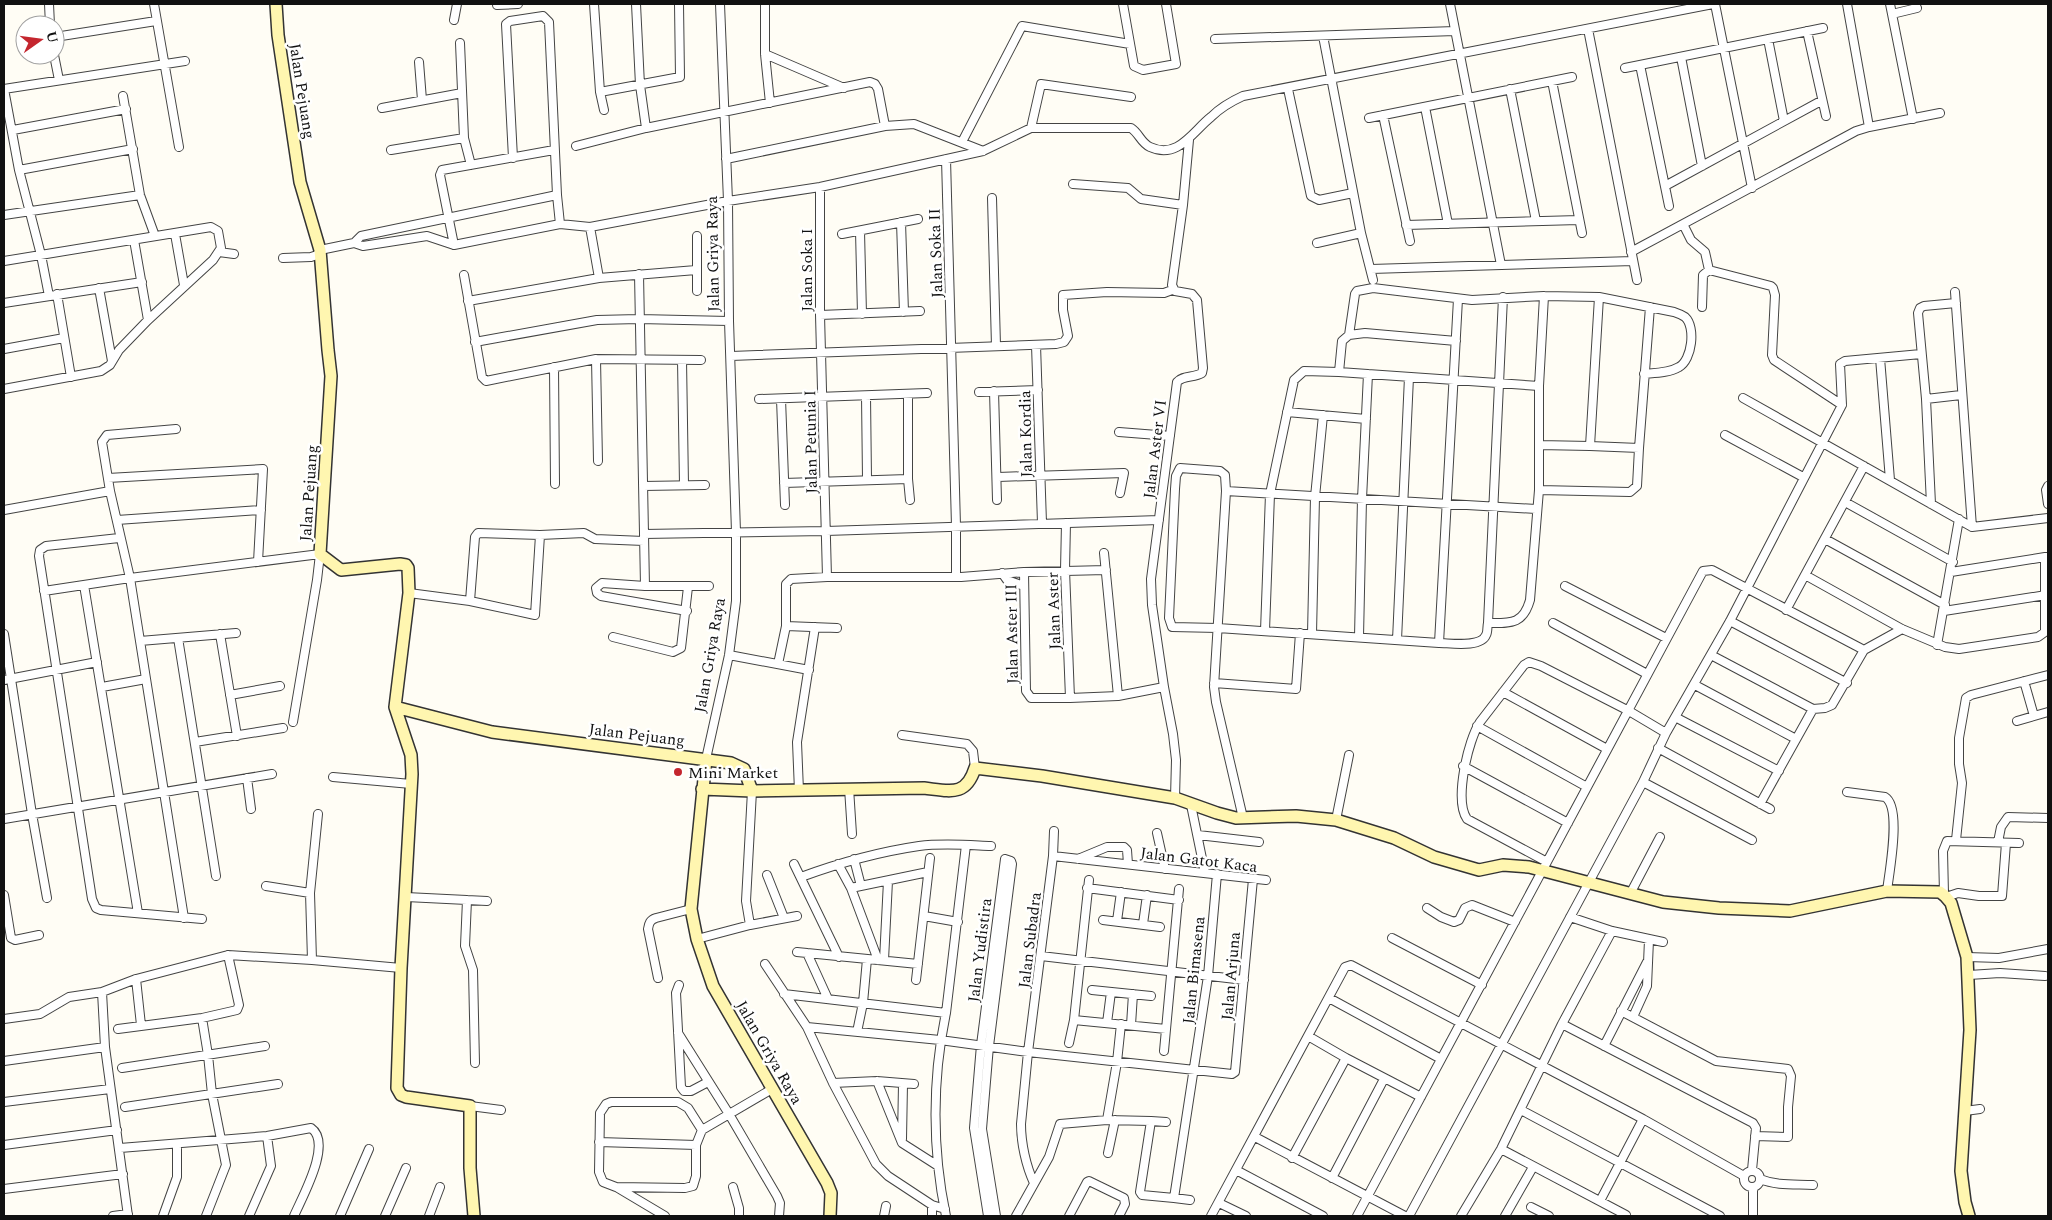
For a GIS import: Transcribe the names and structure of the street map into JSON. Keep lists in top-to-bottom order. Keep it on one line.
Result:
{"streets":{"street":["Jalan Pejuang","Jalan Soka II","Jalan Griya Raya","Jalan Soka I","Jalan Kordia","Jalan Petunia I","Jalan Aster VI","Jalan Aster","Jalan Aster III","Jalan Gatot Kaca","Jalan Subadra","Jalan Yudistira","Jalan Bimasena","Jalan Arjuna"]},"crossings":[["Jalan Pejuang","Jalan Griya Raya"],["Jalan Soka I","Jalan Petunia I"],["Jalan Aster","Jalan Aster III"],["Jalan Gatot Kaca","Jalan Subadra"],["Jalan Gatot Kaca","Jalan Bimasena"],["Jalan Gatot Kaca","Jalan Arjuna"],["Jalan Bimasena","Jalan Arjuna"]],"places":["Mini Market"],"north":"right"}
